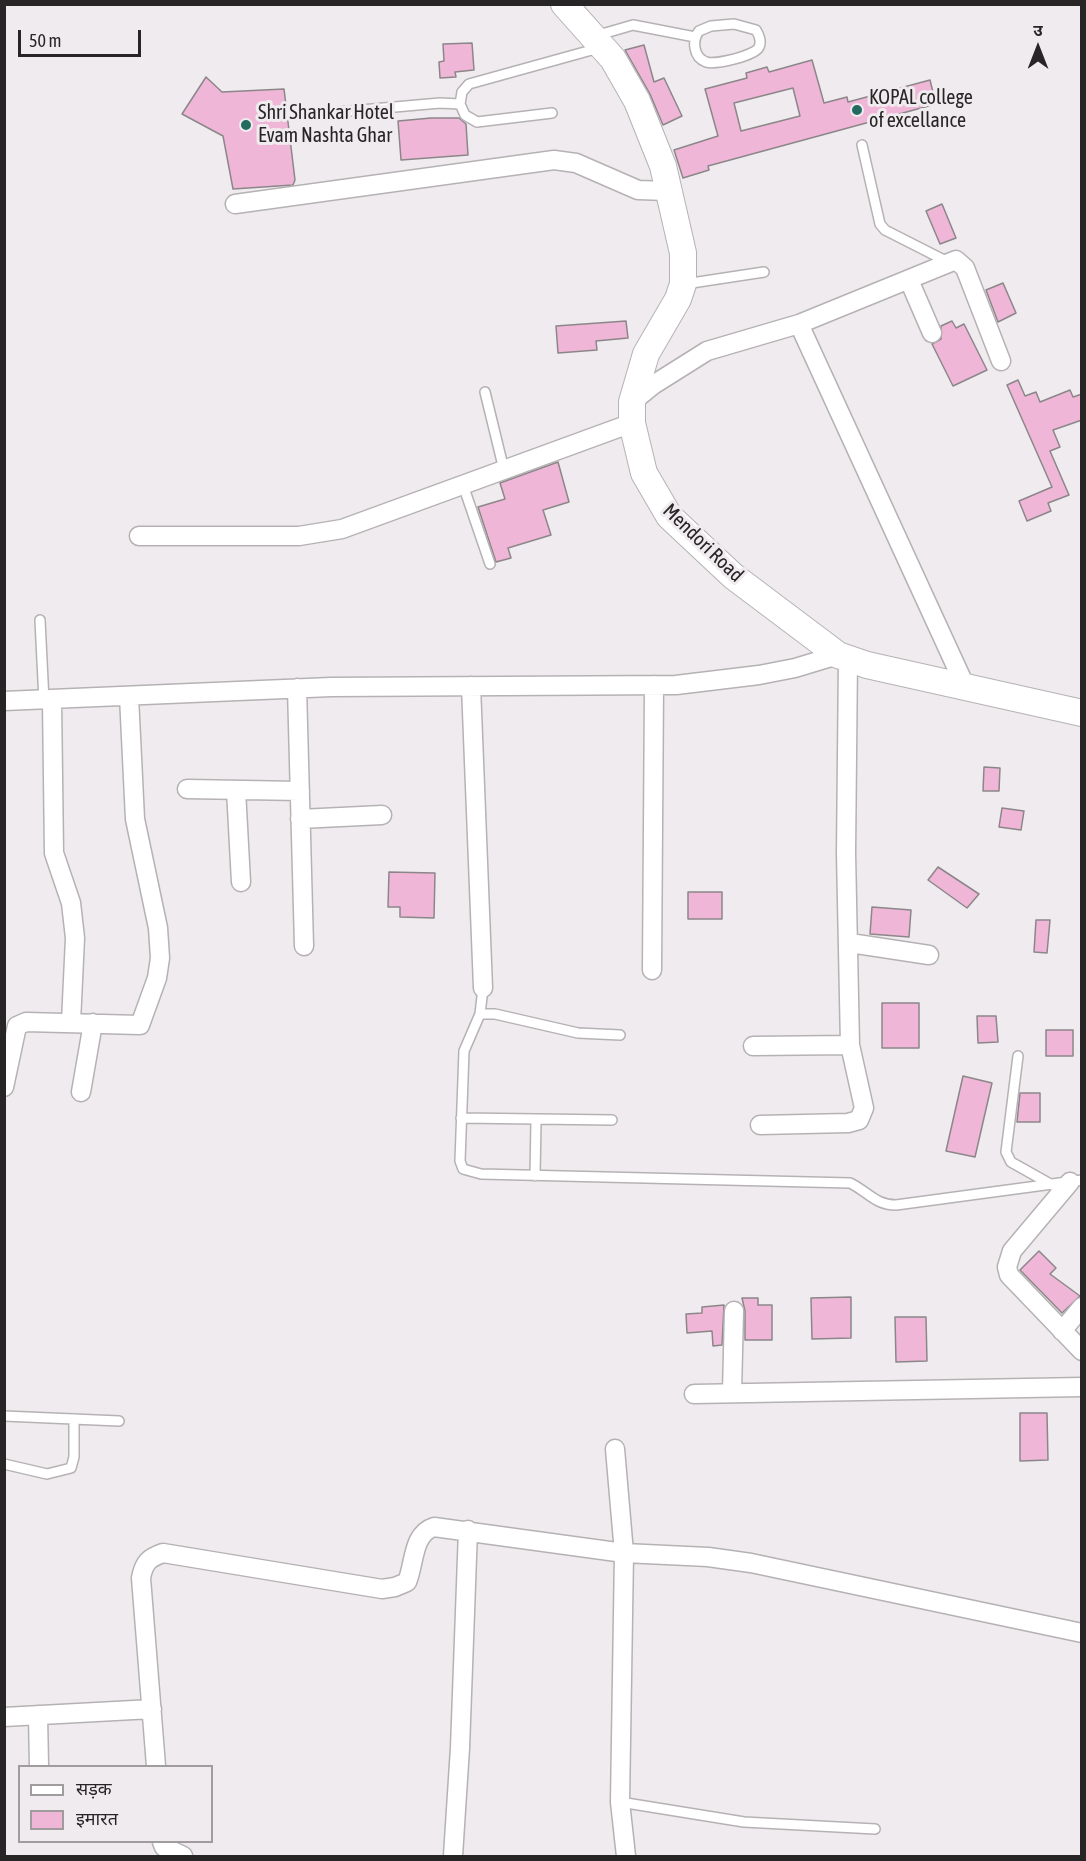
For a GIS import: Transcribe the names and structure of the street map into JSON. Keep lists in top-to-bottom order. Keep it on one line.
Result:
{"streets":{"main road":["Mendori Road"]},"places":["KOPAL college of excellance","Shri Shankar Hotel Evam Nashta Ghar"],"legend":["सड़क","इमारत"],"scale_bar":"50 m","north":"top"}
